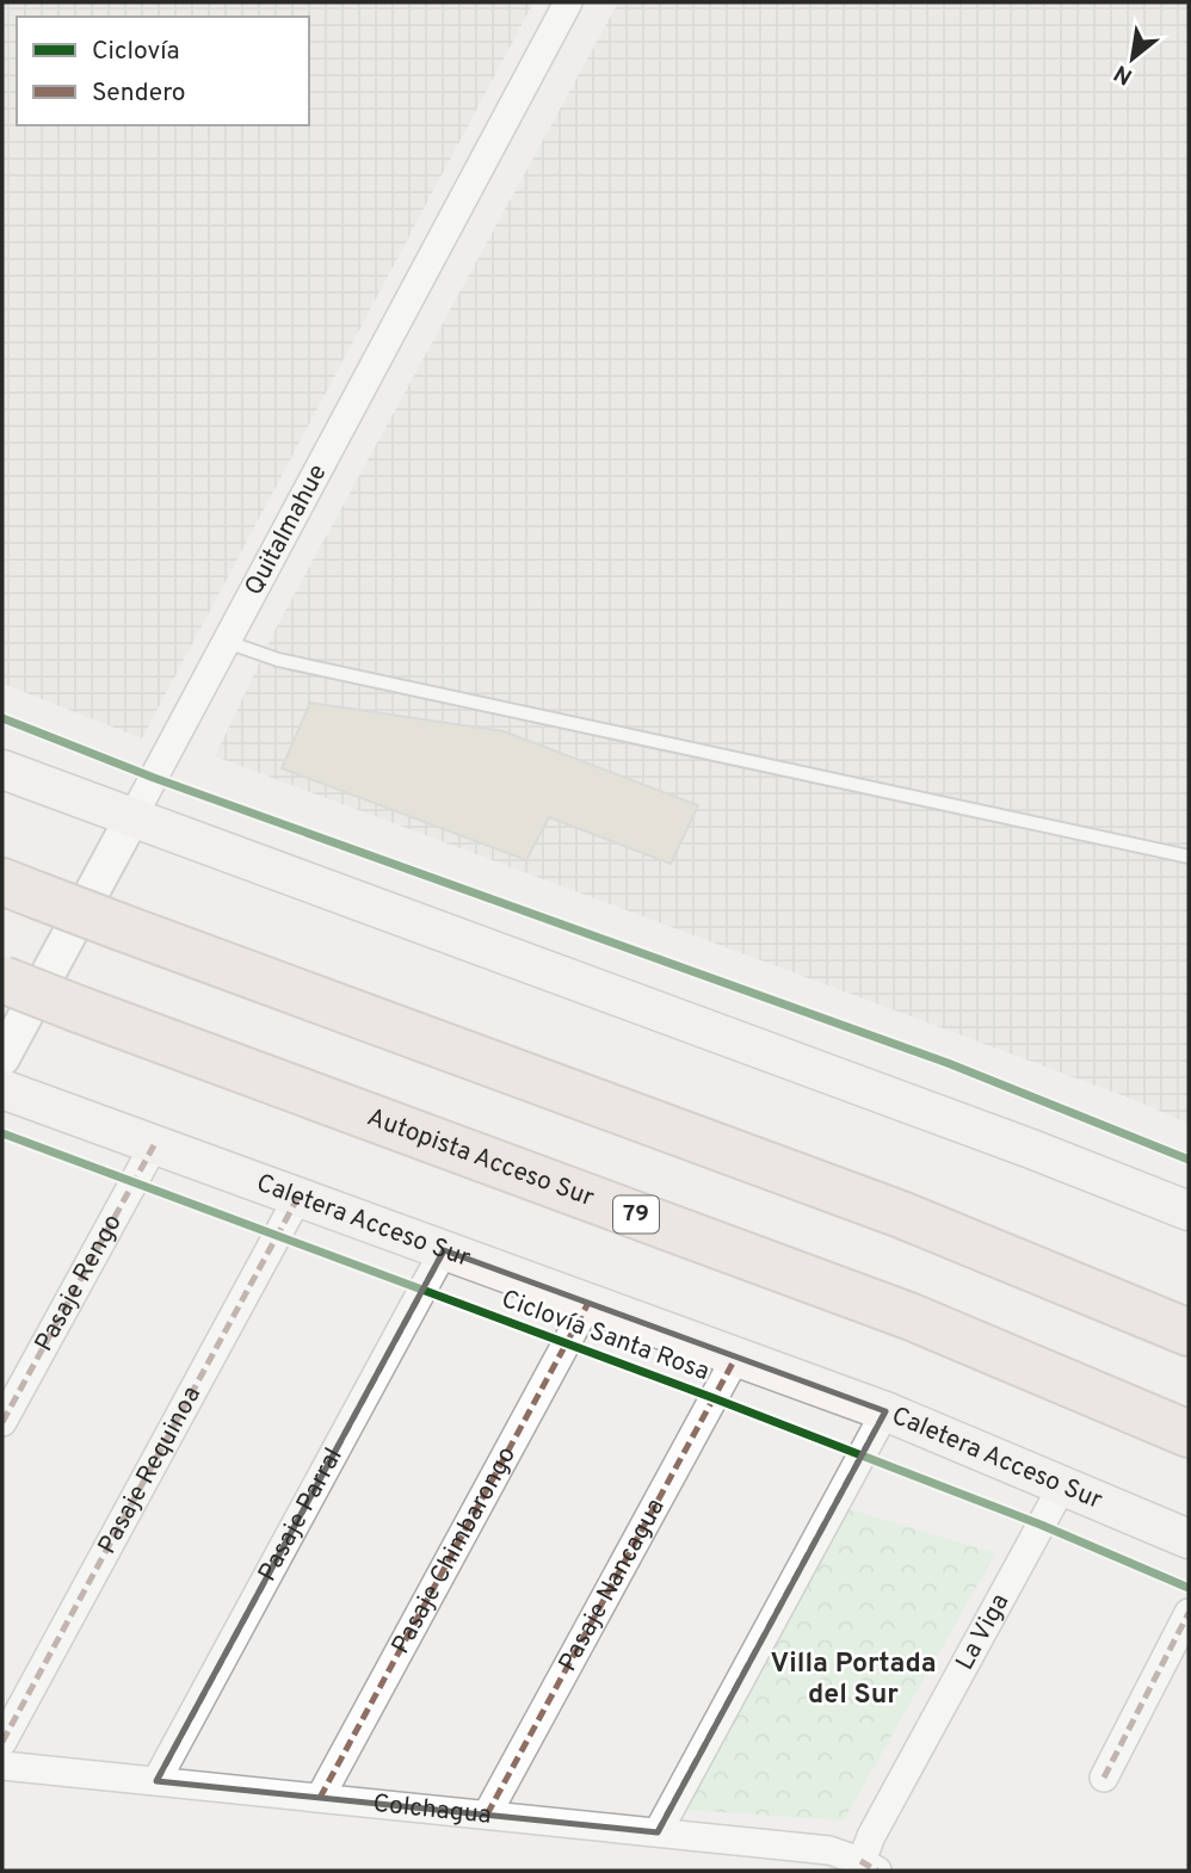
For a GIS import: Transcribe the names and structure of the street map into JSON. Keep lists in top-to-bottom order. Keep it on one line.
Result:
{"streets":{"highway":["Autopista Acceso Sur","79"],"main road":["Caletera Acceso Sur"],"street":["Quitalmahue","Pasaje Rengo","Pasaje Requinoa","Pasaje Parral","Pasaje Chimbarongo","Pasaje Nancagua","La Viga","Colchagua"],"cycle path":["Ciclovía Santa Rosa"]},"crossings":[["Caletera Acceso Sur","Pasaje Rengo"],["Caletera Acceso Sur","Pasaje Requinoa"],["Caletera Acceso Sur","Pasaje Parral"],["Caletera Acceso Sur","Pasaje Chimbarongo"],["Caletera Acceso Sur","Pasaje Nancagua"],["Caletera Acceso Sur","La Viga"],["Pasaje Parral","Colchagua"],["Pasaje Chimbarongo","Colchagua"],["Pasaje Nancagua","Colchagua"],["La Viga","Colchagua"]],"districts":["Villa Portada del Sur"],"legend":["Ciclovía","Sendero"],"north":"bottom left"}
